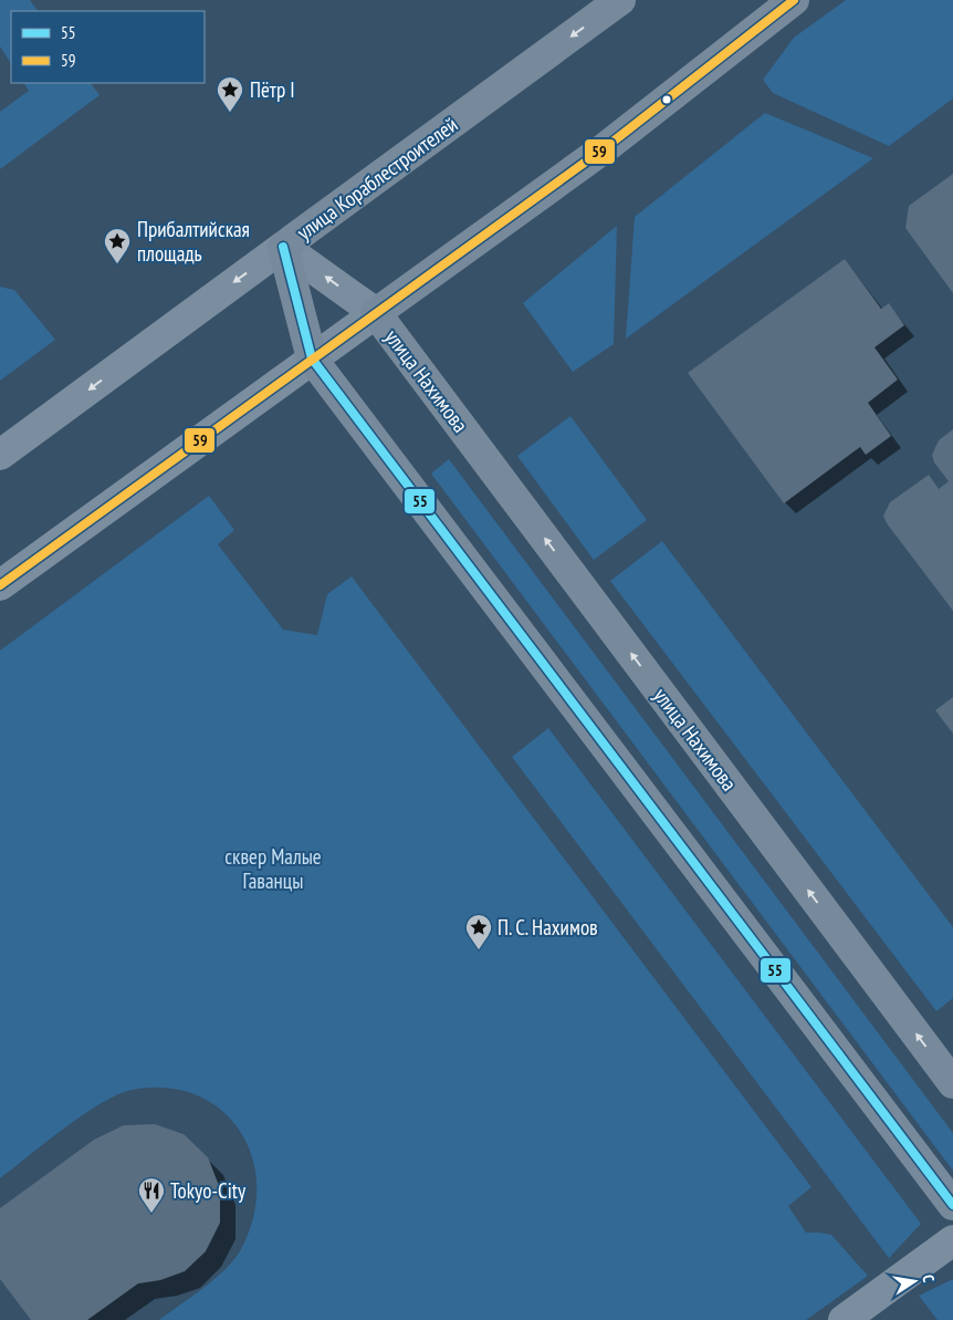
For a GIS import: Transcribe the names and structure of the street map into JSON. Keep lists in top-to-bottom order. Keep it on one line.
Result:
{"streets":{"main road":["улица Кораблестроителей","улица Нахимова"]},"crossings":[["улица Кораблестроителей","улица Нахимова"]],"one_way":["улица Нахимова"],"parks":["сквер Малые Гаванцы"],"places":{"place":["Пётр I","Прибалтийская площадь","П. С. Нахимов"],"restaurant":["Tokyo-City"]},"lines":["transit line 59","transit line 55"],"legend":["55","59"],"north":"right"}
